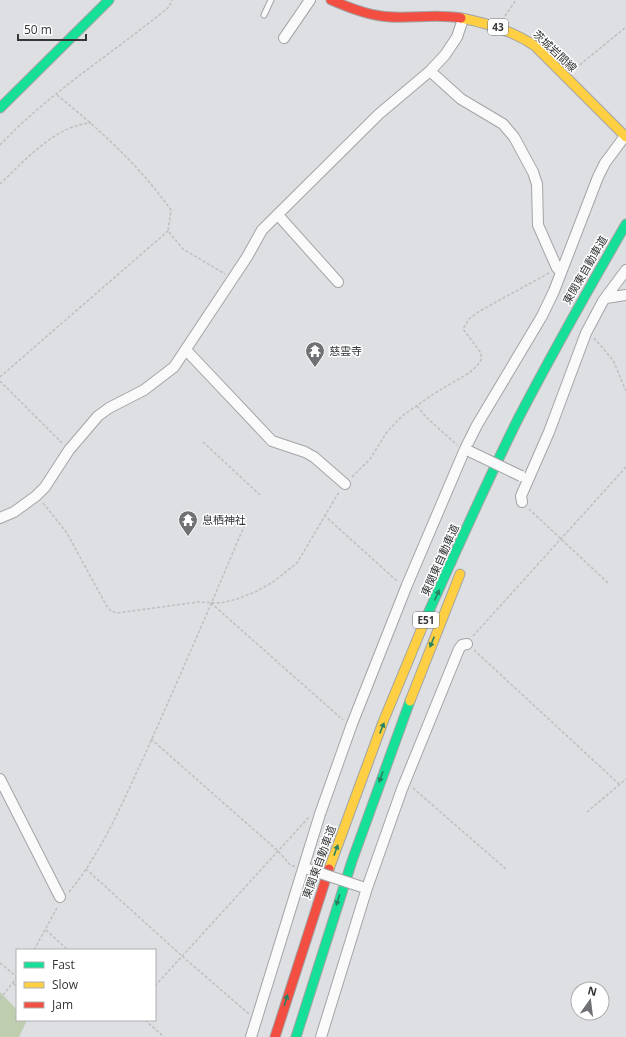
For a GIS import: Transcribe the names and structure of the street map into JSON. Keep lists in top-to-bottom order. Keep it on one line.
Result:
{"streets":{"main road":["43","茨城岩間線","東関東自動車道","E51"]},"places":{"temple":["慈雲寺","息栖神社"]},"legend":["Fast","Slow","Jam"],"scale_bar":"50 m","north":"top"}
